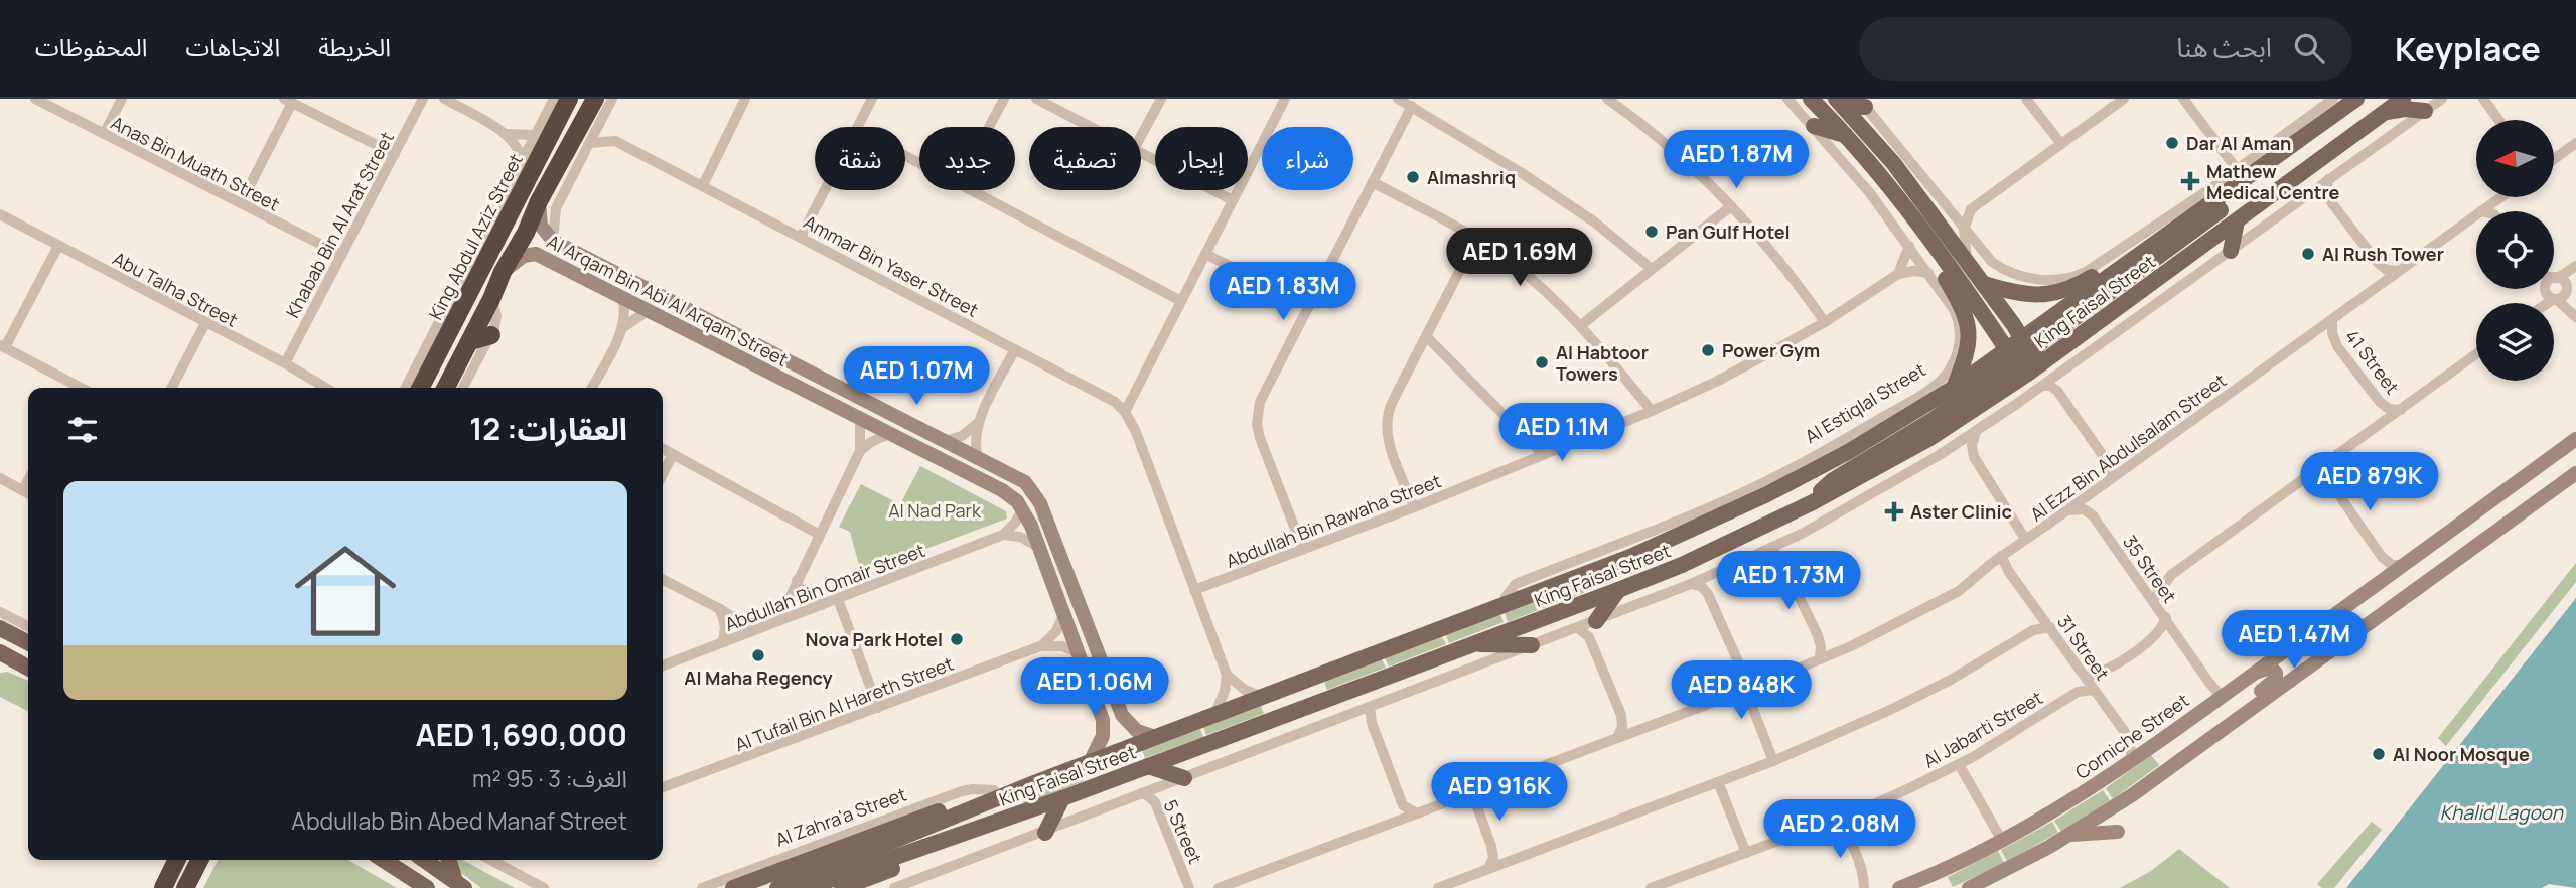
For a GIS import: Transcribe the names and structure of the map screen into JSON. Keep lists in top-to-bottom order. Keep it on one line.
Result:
{"streets":{"highway":["King Abdul Aziz Street"],"main road":["King Faisal Street"],"street":["Anas Bin Muath Street","Khabab Bin Al Arat Street","Ammar Bin Yaser Street","Abu Talha Street","Al Arqam Bin Abi Al Arqam Street","41 Street","Al Estiqlal Street","Al Ezz Bin Abdulsalam Street","Abdullah Bin Rawaha Street","35 Street","Abdullah Bin Omair Street","31 Street","Al Tufail Bin Al Hareth Street","Al Jabarti Street","Corniche Street","Al Zahra'a Street","5 Street"]},"crossings":[["Anas Bin Muath Street","Khabab Bin Al Arat Street"],["Khabab Bin Al Arat Street","Abu Talha Street"],["Ammar Bin Yaser Street","Abdullah Bin Rawaha Street"],["Al Arqam Bin Abi Al Arqam Street","King Faisal Street"],["King Faisal Street","Al Estiqlal Street"],["41 Street","Al Ezz Bin Abdulsalam Street"],["Al Ezz Bin Abdulsalam Street","35 Street"],["Al Ezz Bin Abdulsalam Street","31 Street"],["35 Street","Corniche Street"],["31 Street","Al Jabarti Street"],["31 Street","Corniche Street"]],"water":["Khalid Lagoon"],"parks":["Al Nad Park"],"places":{"other":["Dar Al Aman","Almashriq","Pan Gulf Hotel","Al Rush Tower","Power Gym","Al Habtoor Towers","Nova Park Hotel","Al Maha Regency","Al Noor Mosque"],"health":["Mathew Medical Centre","Aster Clinic"]},"north":"left","page":{"header":"Keyplace","search":"ابحث هنا","nav":["الخريطة","الاتجاهات","المحفوظات"],"chip":["شراء","إيجار","تصفية","جديد","شقة"],"price":["AED 1.87M","AED 1.69M","AED 1.83M","AED 1.07M","AED 1.1M","AED 879K","AED 1.73M","AED 1.47M","AED 1.06M","AED 848K","AED 916K","AED 2.08M"],"heading":"العقارات: 12","list":[{"name":"AED 1,690,000","note":"الغرف: 3 · 95 m² · Abdullab Bin Abed Manaf Street"}]}}
